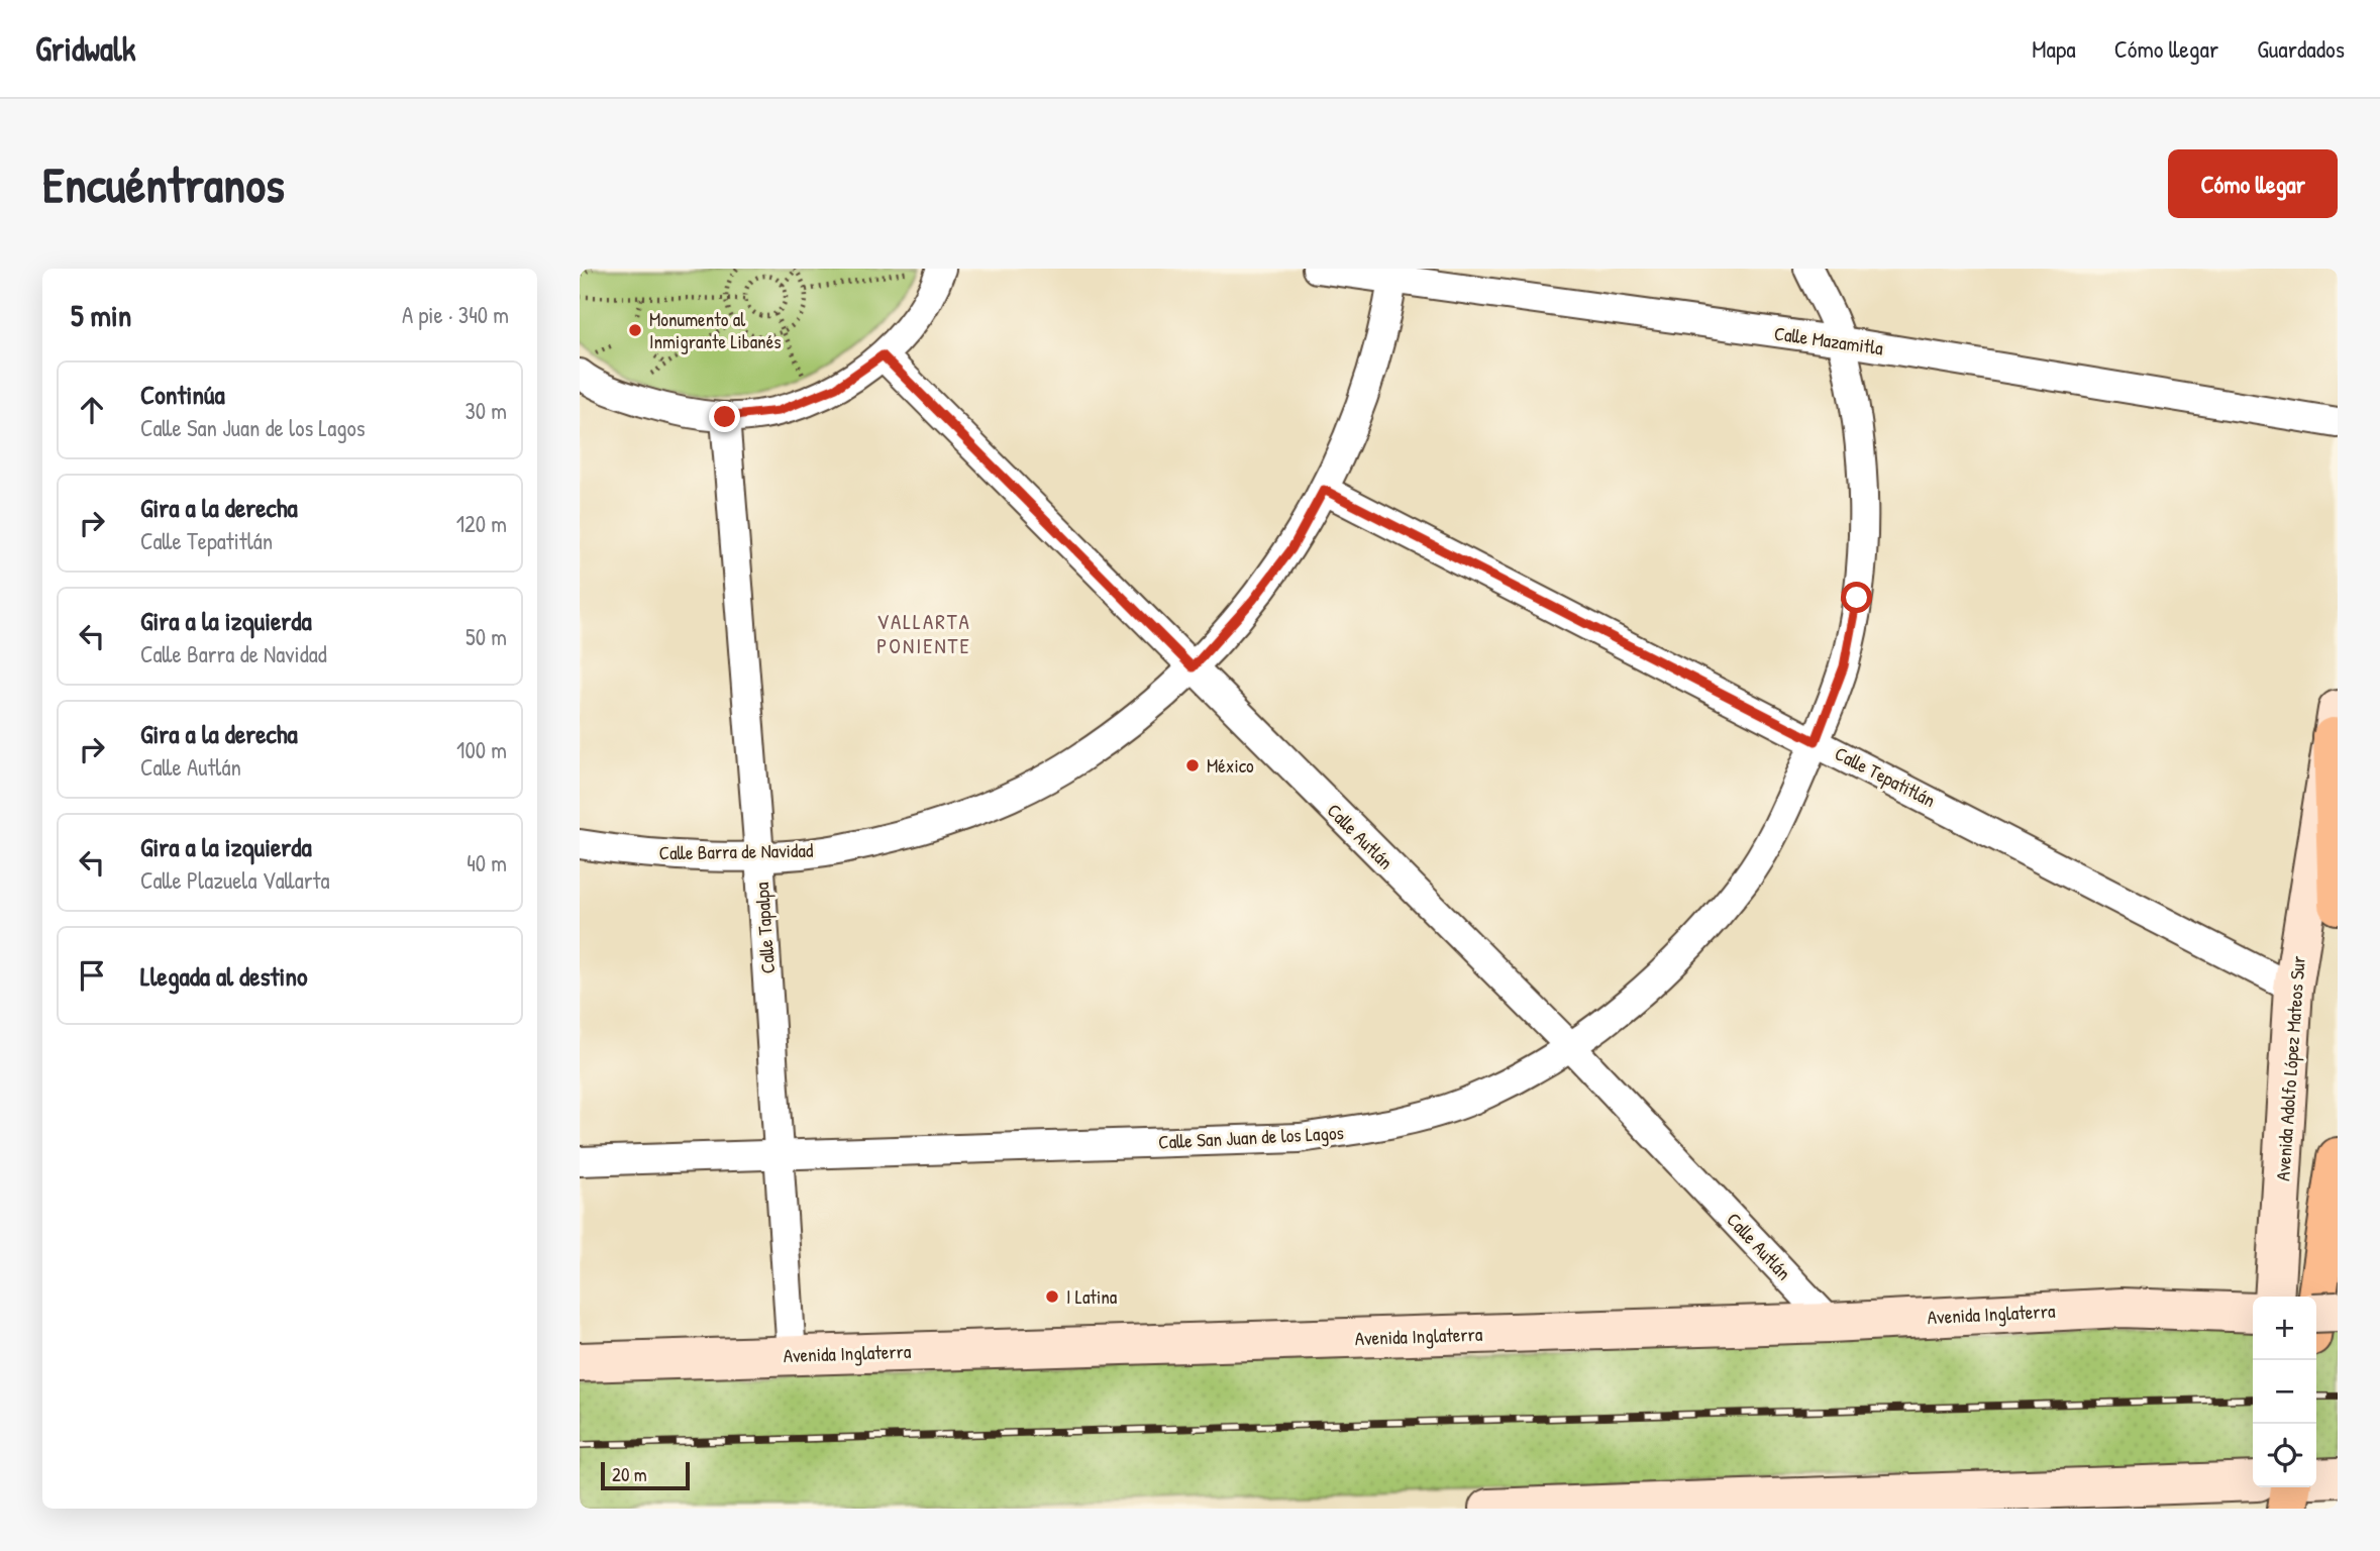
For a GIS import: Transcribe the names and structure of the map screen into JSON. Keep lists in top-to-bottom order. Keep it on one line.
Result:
{"streets":{"street":["Calle Mazamitla","Calle Tepatitlán","Calle Autlán","Calle Barra de Navidad","Calle Tapalpa","Avenida Adolfo López Mateos Sur","Calle San Juan de los Lagos","Avenida Inglaterra"]},"crossings":[["Calle Mazamitla","Calle Barra de Navidad"],["Calle Mazamitla","Calle San Juan de los Lagos"],["Calle Tepatitlán","Calle Barra de Navidad"],["Calle Tepatitlán","Avenida Adolfo López Mateos Sur"],["Calle Tepatitlán","Calle San Juan de los Lagos"],["Calle Autlán","Calle Barra de Navidad"],["Calle Autlán","Calle San Juan de los Lagos"],["Calle Autlán","Avenida Inglaterra"],["Calle Barra de Navidad","Calle Tapalpa"],["Calle Tapalpa","Calle San Juan de los Lagos"],["Calle Tapalpa","Avenida Inglaterra"]],"districts":["VALLARTA PONIENTE"],"places":["Monumento al Inmigrante Libanés","México","I Latina"],"scale_bar":"20 m","page":{"header":"Gridwalk","nav":["Mapa","Cómo llegar","Guardados"],"buttons":"Cómo llegar","title":"Encuéntranos","heading":["5 min","A pie · 340 m"],"list":[["Continúa","Calle San Juan de los Lagos","30 m"],["Gira a la derecha","Calle Tepatitlán","120 m"],["Gira a la izquierda","Calle Barra de Navidad","50 m"],["Gira a la derecha","Calle Autlán","100 m"],["Gira a la izquierda","Calle Plazuela Vallarta","40 m"],"Llegada al destino"],"map_buttons":["+","−"],"scale":"20 m"}}
